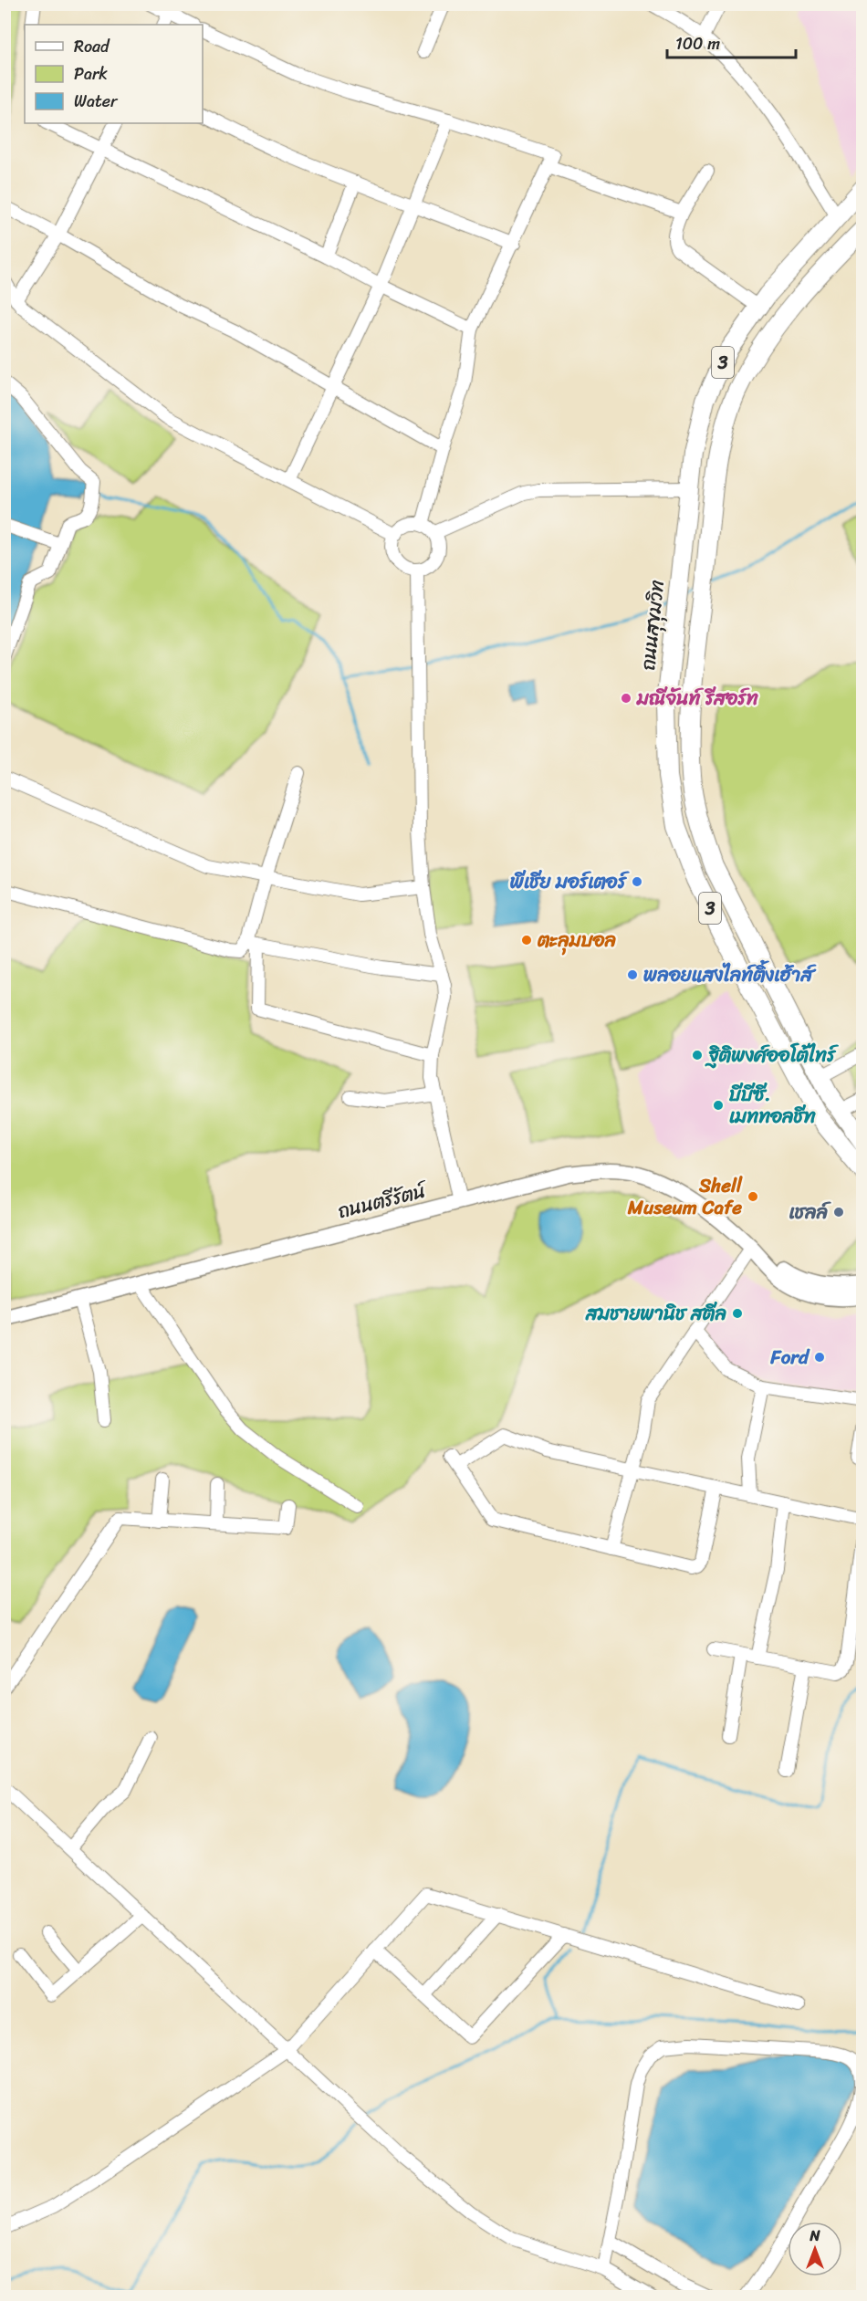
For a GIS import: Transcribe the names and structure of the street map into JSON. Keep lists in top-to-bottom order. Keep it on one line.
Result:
{"streets":{"highway":["3","ถนนสุขุมวิท"],"main road":["ถนนตรีรัตน์"]},"places":["มณีจันท์ รีสอร์ท","พีเชีย มอร์เตอร์","ตะลุมบอล","พลอยแสงไลท์ติ้งเฮ้าส์","ฐิติพงศ์ออโต้ไทร์","บีบีซี. เมททอลชีท","Shell Museum Cafe","เชลล์","สมชายพานิช สตีล","Ford"],"legend":["Road","Park","Water"],"scale_bar":"100 m","north":"top"}
